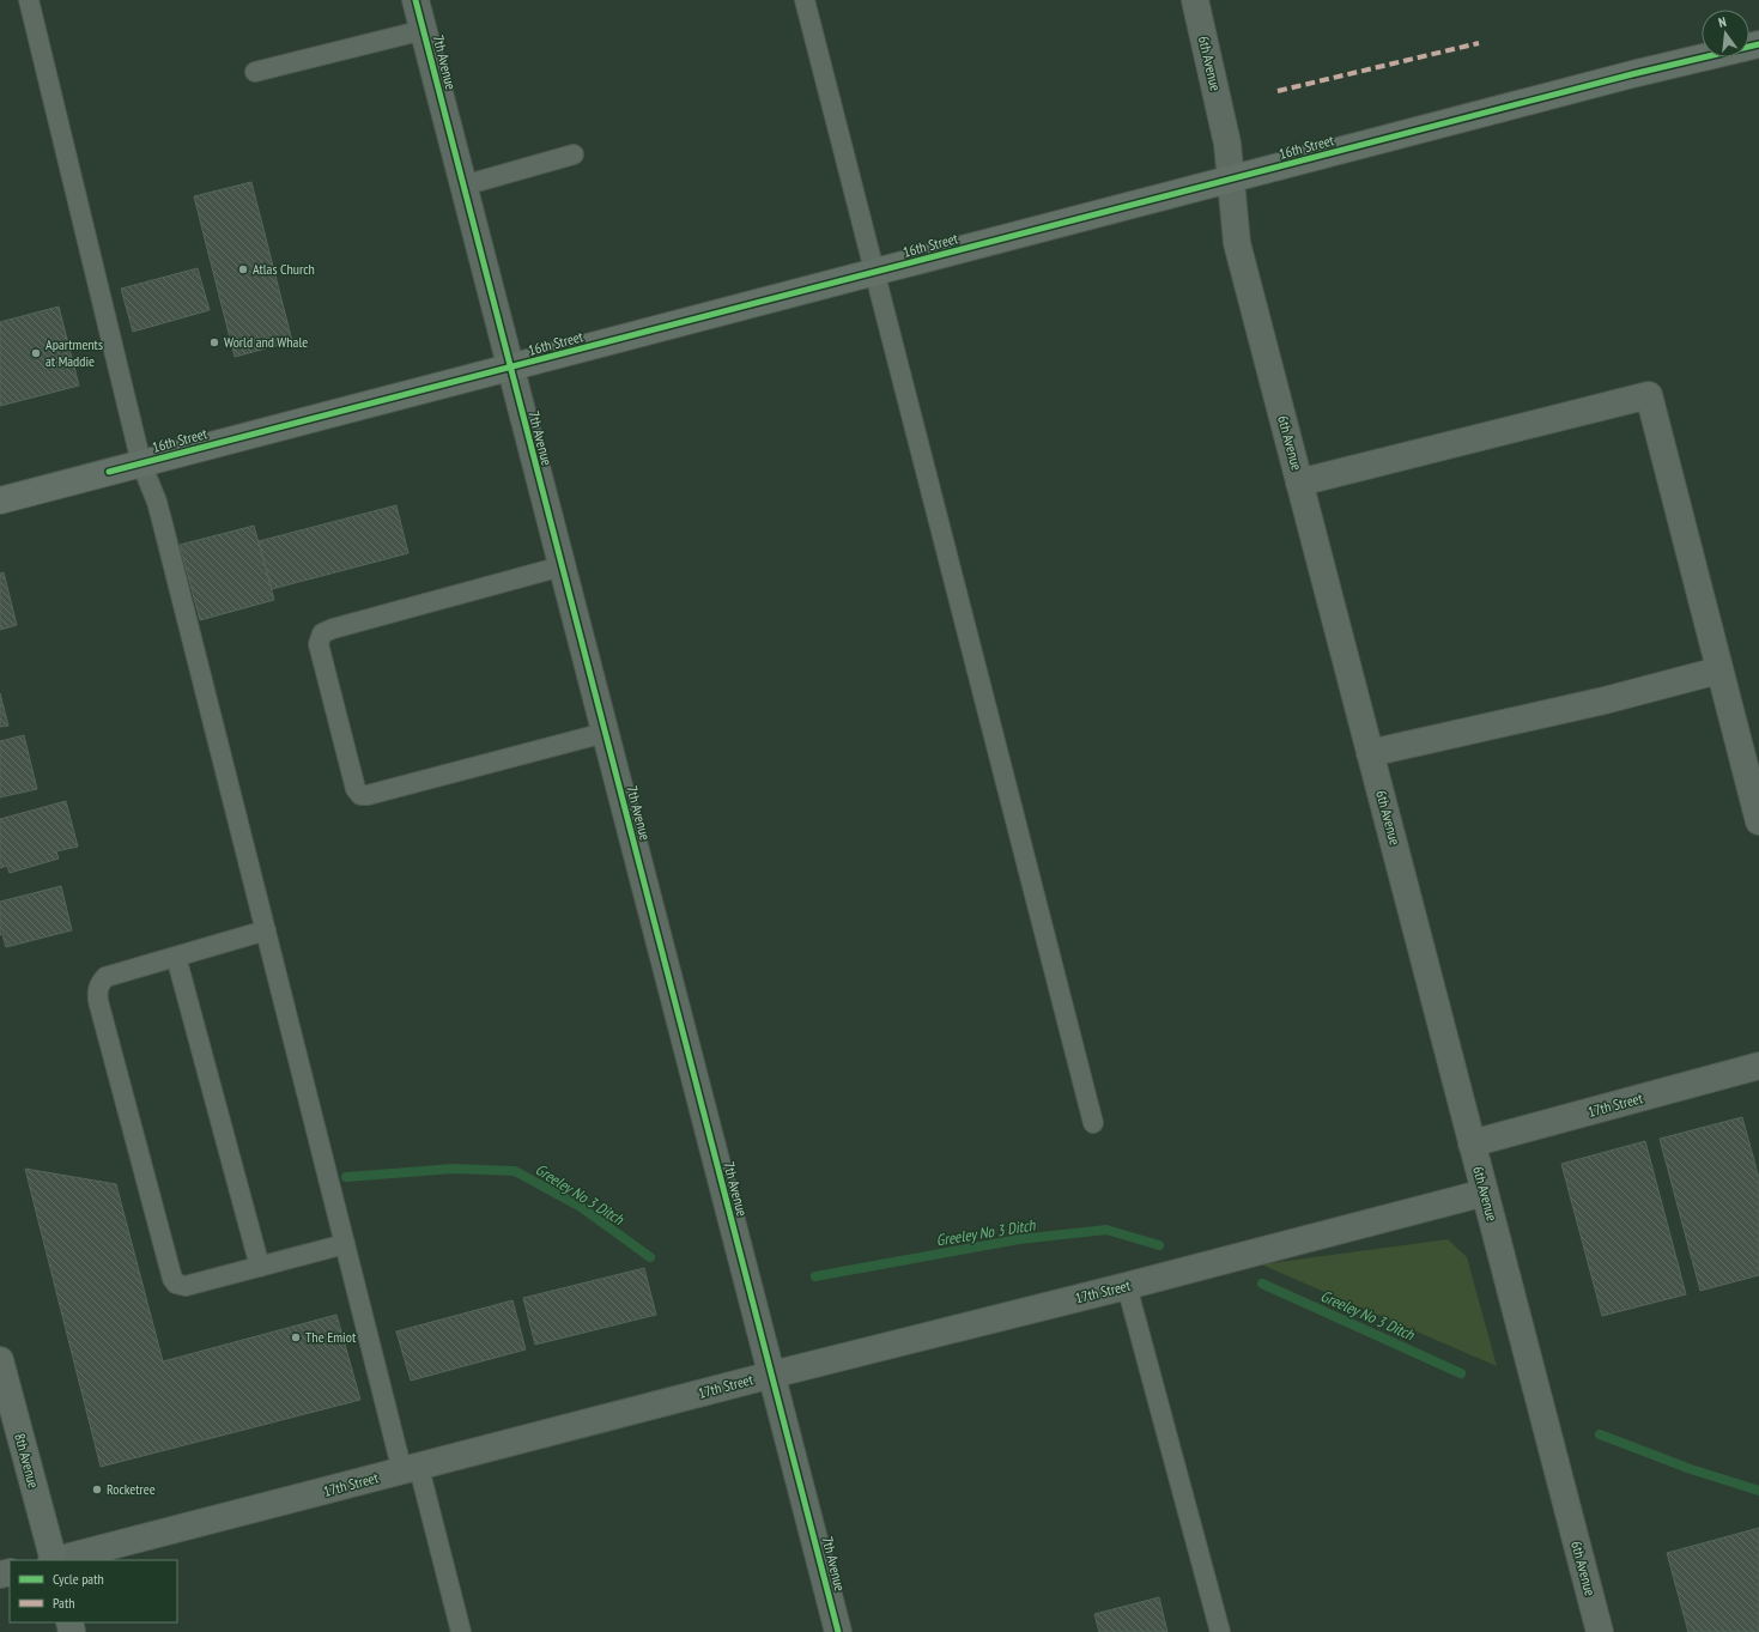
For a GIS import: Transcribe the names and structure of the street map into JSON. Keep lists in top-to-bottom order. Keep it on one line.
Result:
{"streets":{"main road":["16th Street","8th Avenue"],"street":["7th Avenue","6th Avenue","17th Street"]},"crossings":[["7th Avenue","16th Street"],["7th Avenue","17th Street"],["6th Avenue","16th Street"],["6th Avenue","17th Street"]],"water":["Greeley No 3 Ditch"],"places":["Atlas Church","World and Whale","Apartments at Maddie","The Emiot","Rocketree"],"legend":["Cycle path","Path"],"north":"top"}
